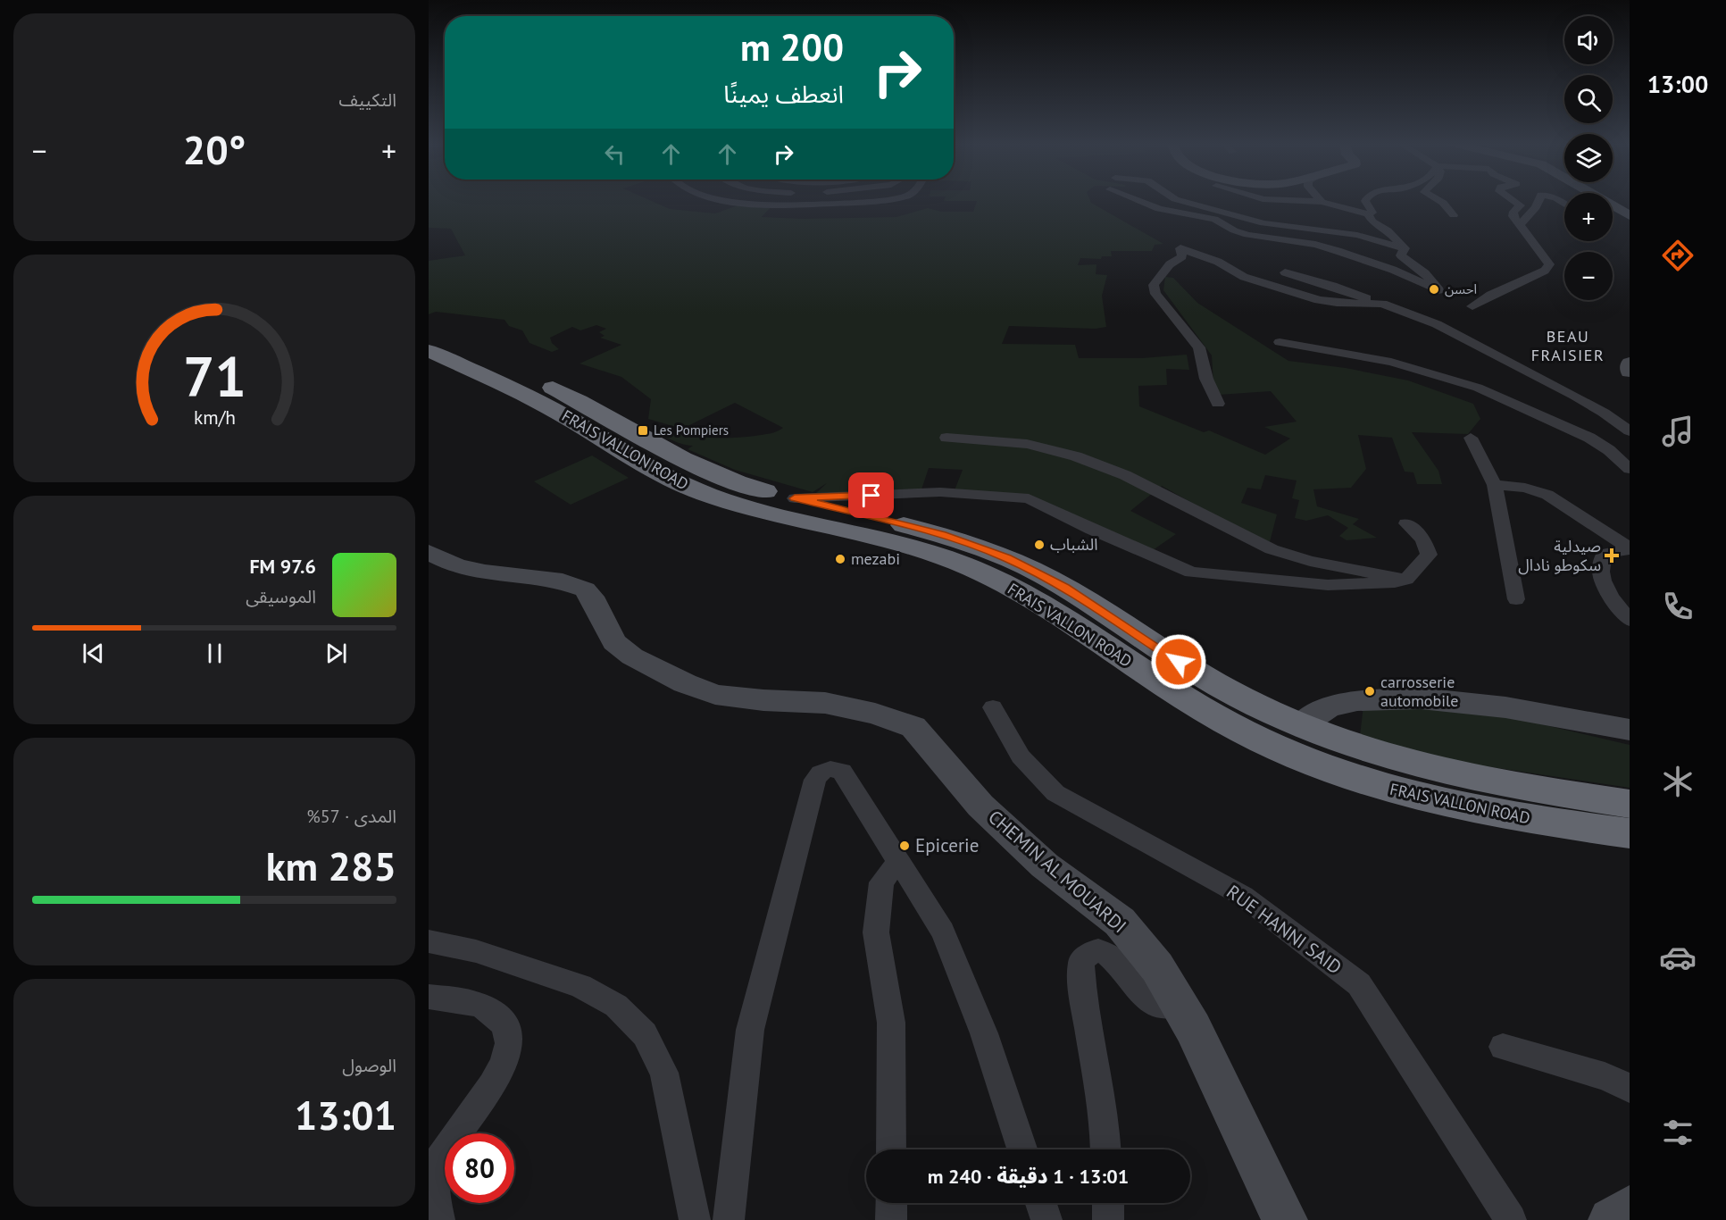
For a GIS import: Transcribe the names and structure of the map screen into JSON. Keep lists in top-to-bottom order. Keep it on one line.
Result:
{"streets":{"highway":["FRAIS VALLON ROAD"],"street":["CHEMIN AL MOUARDI","RUE HANNI SAID"]},"districts":["BEAU FRAISIER"],"places":{"other":["احسن","الشباب","mezabi","carrosserie automobile","Epicerie"],"transit":["Les Pompiers"],"health":["صيدلية سكوطو نادال"]},"page":{"tabs":"13:00","tile":["التكييف",["المدى · 57%","285 km"],["الوصول","13:01"]],"map_buttons":["+","−"],"turn":["200 m","انعطف يمينًا"],"heat":["−","20°","+"],"song":["97.6 FM","الموسيقى"],"limit":"80","trip":"13:01 · 1 دقيقة · 240 m","gauge":["71","km/h"]}}
